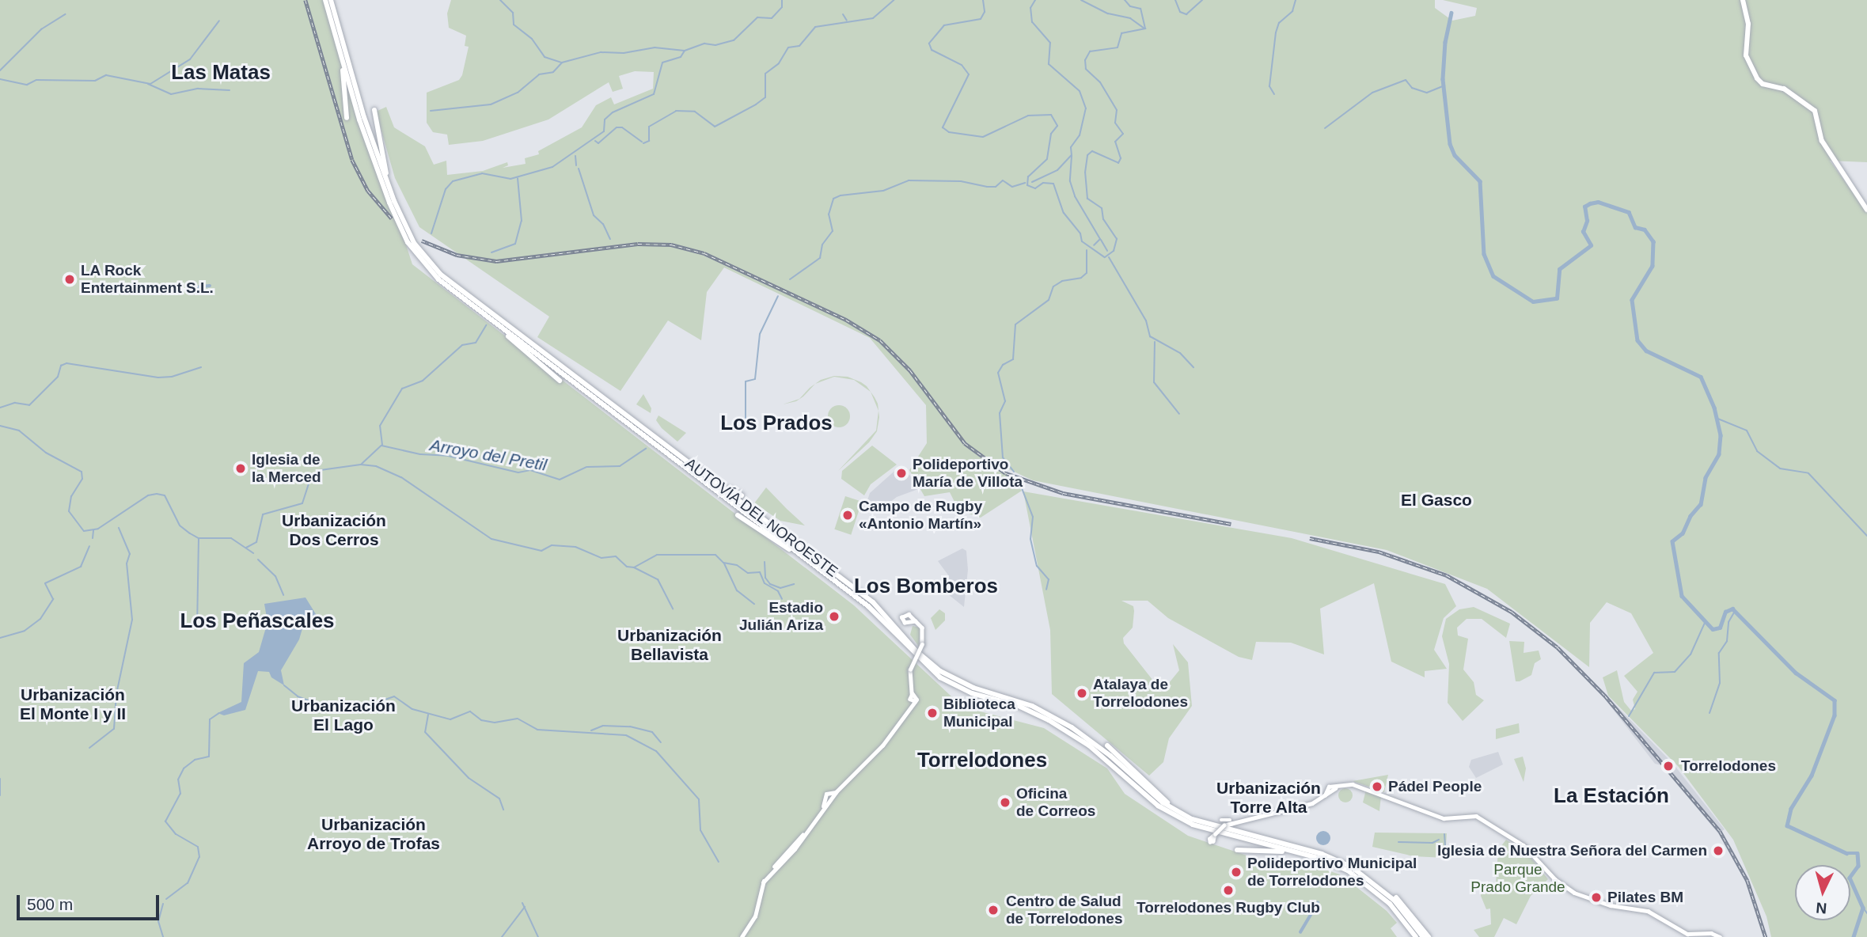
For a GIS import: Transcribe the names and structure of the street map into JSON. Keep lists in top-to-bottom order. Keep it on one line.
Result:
{"streets":{"highway":["AUTOVÍA DEL NOROESTE"]},"districts":["Las Matas","Los Prados","El Gasco","Urbanización Dos Cerros","Los Bomberos","Los Peñascales","Urbanización Bellavista","Urbanización El Monte I y II","Urbanización El Lago","Torrelodones","Urbanización Torre Alta","La Estación","Urbanización Arroyo de Trofas"],"water":["Arroyo del Pretil"],"parks":["Parque Prado Grande"],"places":["LA Rock Entertainment S.L.","Iglesia de la Merced","Polideportivo María de Villota","Campo de Rugby «Antonio Martín»","Estadio Julián Ariza","Atalaya de Torrelodones","Biblioteca Municipal","Torrelodones","Pádel People","Oficina de Correos","Iglesia de Nuestra Señora del Carmen","Polideportivo Municipal de Torrelodones","Torrelodones Rugby Club","Pilates BM","Centro de Salud de Torrelodones"],"scale_bar":"500 m","north":"bottom"}
